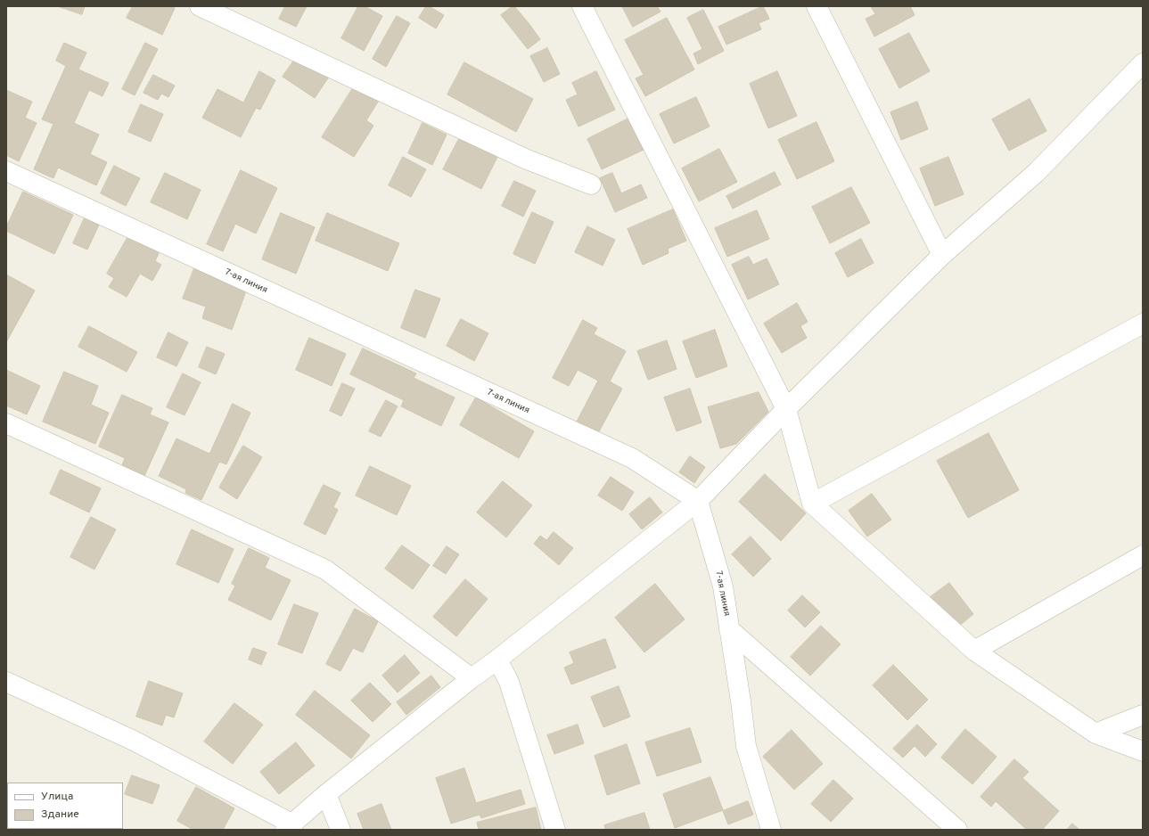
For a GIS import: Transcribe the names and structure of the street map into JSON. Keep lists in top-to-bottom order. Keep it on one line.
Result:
{"streets":{"street":["7-ая линия"]},"legend":["Улица","Здание"]}
